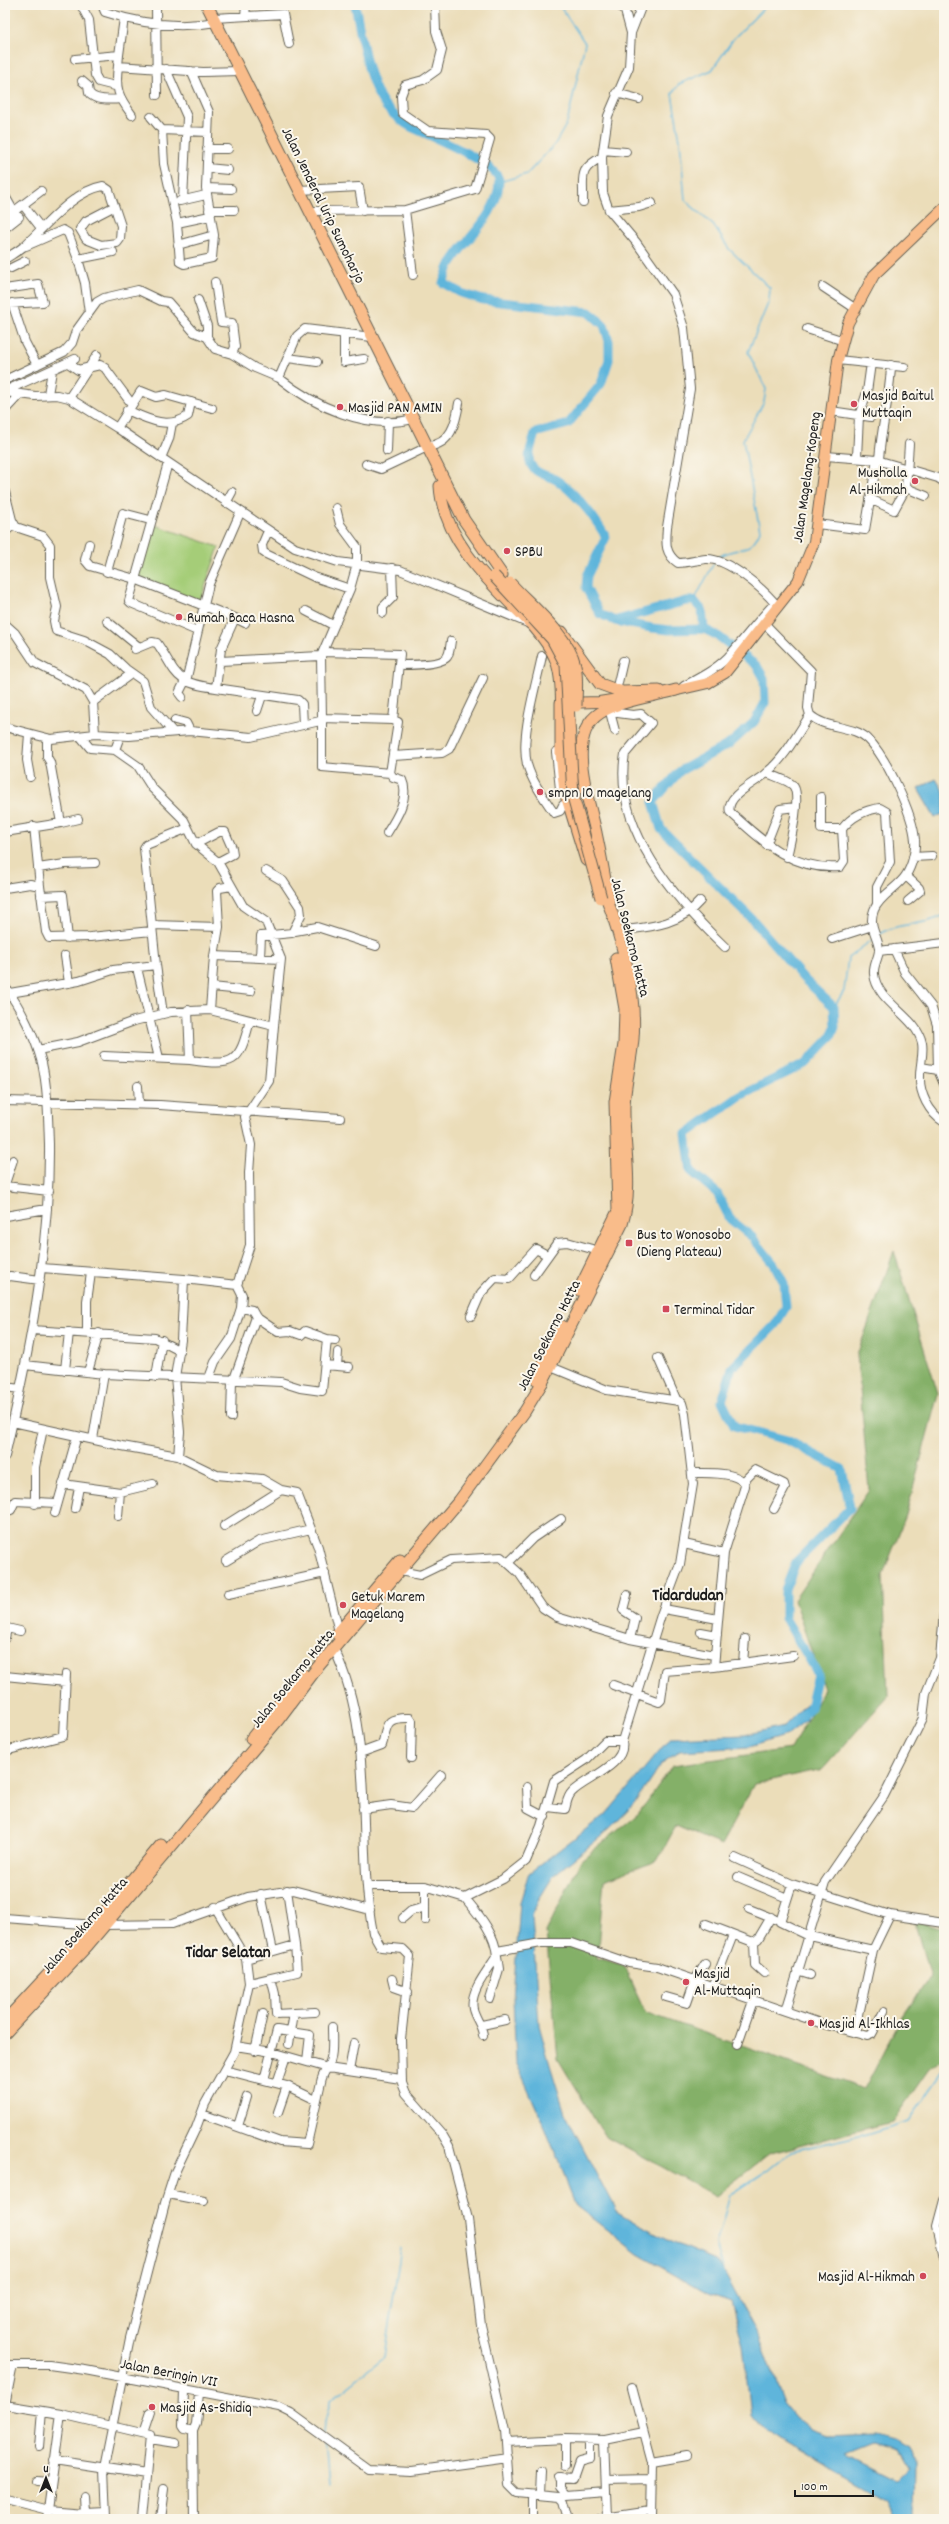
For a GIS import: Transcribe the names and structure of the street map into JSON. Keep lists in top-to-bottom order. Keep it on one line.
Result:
{"streets":{"highway":["Jalan Jenderal Urip Sumoharjo","Jalan Soekarno Hatta"],"main road":["Jalan Magelang-Kopeng"],"street":["Jalan Beringin VII"]},"crossings":[["Jalan Jenderal Urip Sumoharjo","Jalan Soekarno Hatta"]],"districts":["Tidardudan","Tidar Selatan"],"places":{"other":["Masjid Baitul Muttaqin","Masjid PAN AMIN","Musholla Al-Hikmah","SPBU","Rumah Baca Hasna","smpn 10 magelang","Getuk Marem Magelang","Masjid Al-Muttaqin","Masjid Al-Ikhlas","Masjid Al-Hikmah","Masjid As-Shidiq"],"transit":["Bus to Wonosobo (Dieng Plateau)","Terminal Tidar"]},"scale_bar":"100 m","north":"top"}
